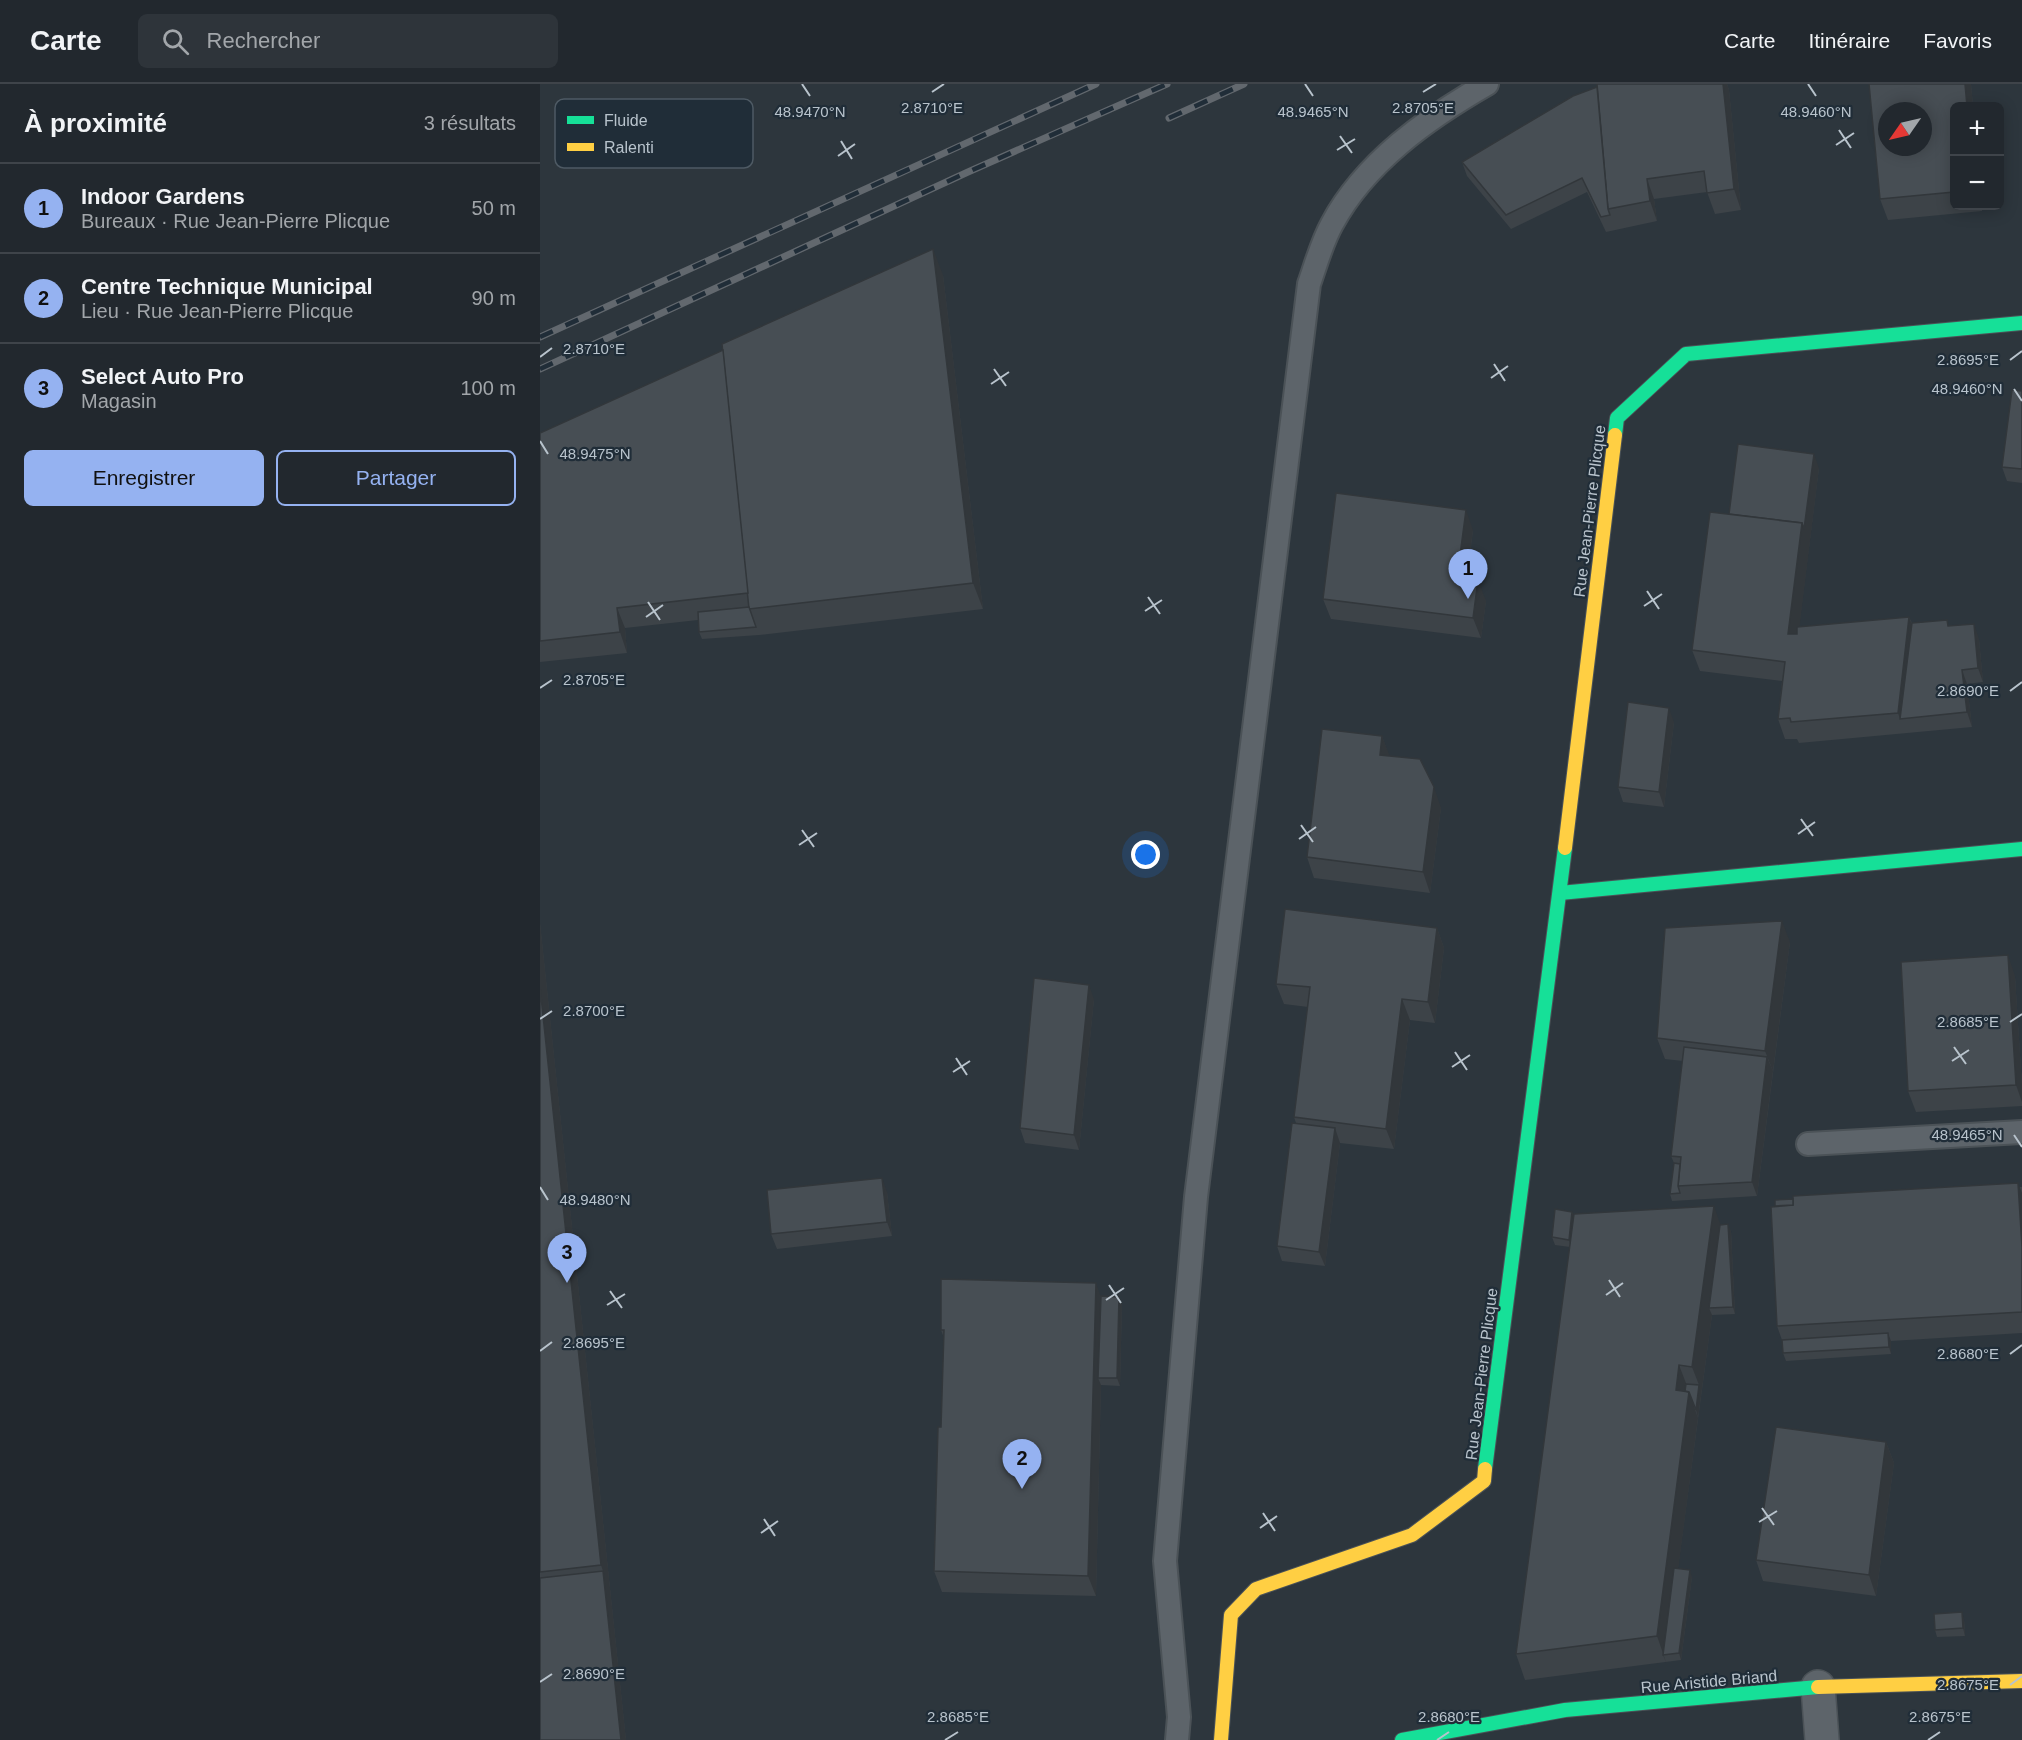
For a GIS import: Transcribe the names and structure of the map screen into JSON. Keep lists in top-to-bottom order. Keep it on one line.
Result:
{"streets":{"street":["Rue Jean-Pierre Plicque","Rue Aristide Briand"]},"legend":["Fluide","Ralenti"],"north":"bottom left","page":{"header":"Carte","search":"Rechercher","nav":["Carte","Itinéraire","Favoris"],"heading":["À proximité","3 résultats"],"map_buttons":["+","−"],"list":[{"mark":"1","name":"Indoor Gardens","note":"Bureaux · Rue Jean-Pierre Plicque","value":"50 m"},{"mark":"2","name":"Centre Technique Municipal","note":"Lieu · Rue Jean-Pierre Plicque","value":"90 m"},{"mark":"3","name":"Select Auto Pro","note":"Magasin","value":"100 m"}],"buttons":["Enregistrer","Partager"],"pins":["1","3","2"]},"coordinates":["2.8710°E","2.8705°E","48.9470°N","48.9465°N","48.9460°N","2.8695°E","48.9475°N","2.8690°E","2.8700°E","2.8685°E","48.9480°N","2.8680°E","2.8675°E"]}
